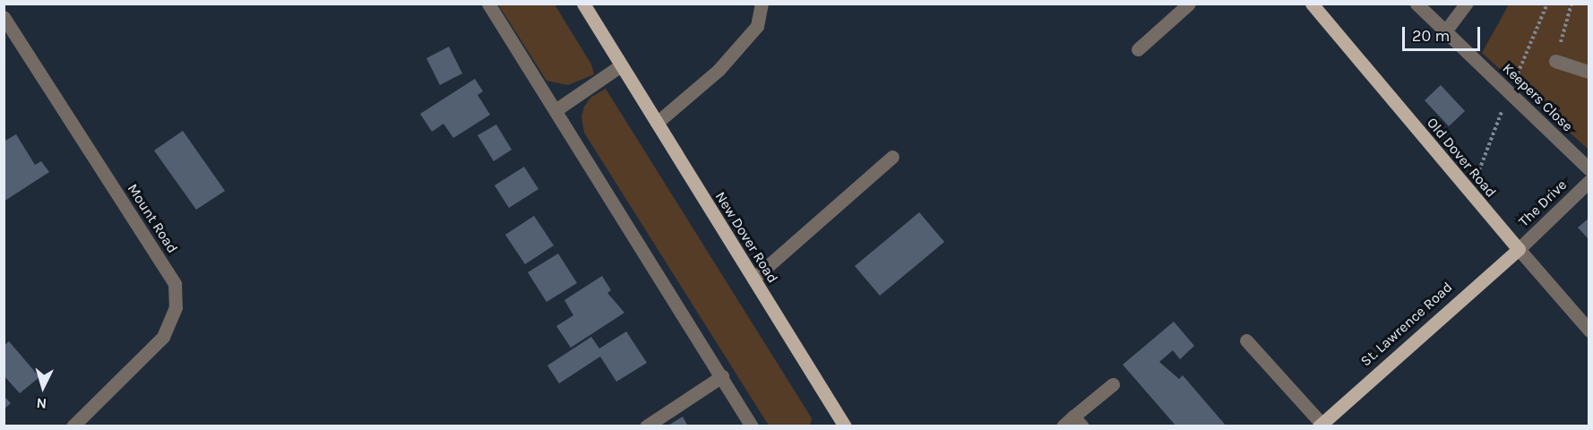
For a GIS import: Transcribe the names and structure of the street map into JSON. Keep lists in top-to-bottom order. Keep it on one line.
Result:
{"streets":{"main road":["Old Dover Road","New Dover Road","St. Lawrence Road"],"street":["Keepers Close","The Drive","Mount Road"]},"crossings":[["Old Dover Road","The Drive"],["Old Dover Road","St. Lawrence Road"],["The Drive","St. Lawrence Road"]],"scale_bar":"20 m","north":"bottom"}
